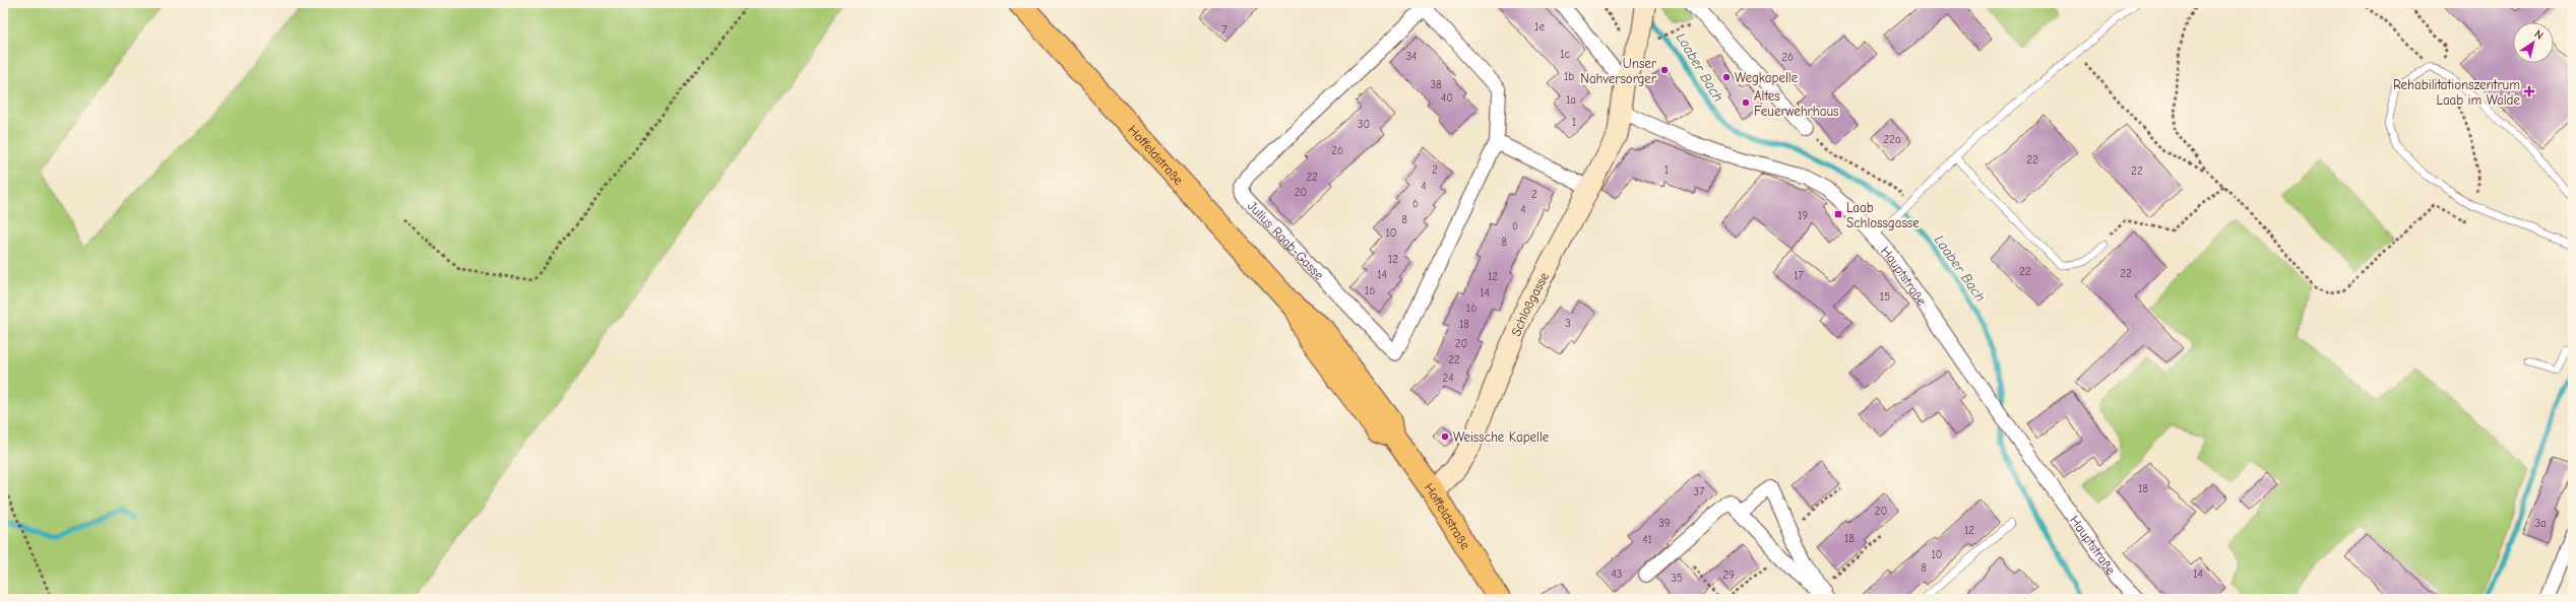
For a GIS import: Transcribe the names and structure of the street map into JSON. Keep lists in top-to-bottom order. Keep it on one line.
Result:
{"streets":{"main road":["Hoffeldstraße"],"street":["Julius Raab-Gasse","Hauptstraße","Schloßgasse"]},"crossings":[["Hoffeldstraße","Schloßgasse"],["Hauptstraße","Schloßgasse"]],"water":["Laaber Bach"],"places":{"other":["Unser Nahversorger","Wegkapelle","Altes Feuerwehrhaus","Weissche Kapelle"],"health":["Rehabilitationszentrum Laab im Walde"],"transit":["Laab Schlossgasse"]},"house_numbers":["1e","7","1c","34","26","1b","38","40","1a","1","30","22a","26","22","2","1","22","22","4","20","2","6","4","19","8","6","10","8","12","22","22","14","17","12","16","14","15","16","3","18","20","22","24","18","37","20","39","3a","12","18","41","10","8","43","14","29","35"],"north":"top right"}
